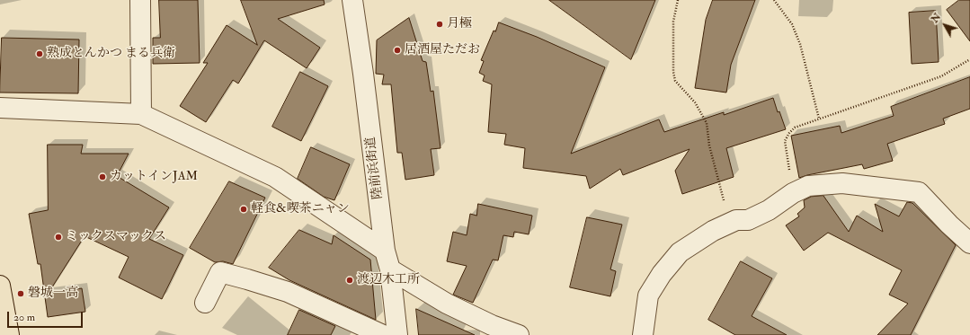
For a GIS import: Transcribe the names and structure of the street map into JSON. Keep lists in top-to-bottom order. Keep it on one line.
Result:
{"streets":{"street":["陸前浜街道"]},"places":["月極","居酒屋ただお","熟成とんかつ まる兵衛","カットインJAM","軽食&喫茶ニャン","ミックスマックス","渡辺木工所","磐城一高"],"scale_bar":"20 m","north":"top left"}
